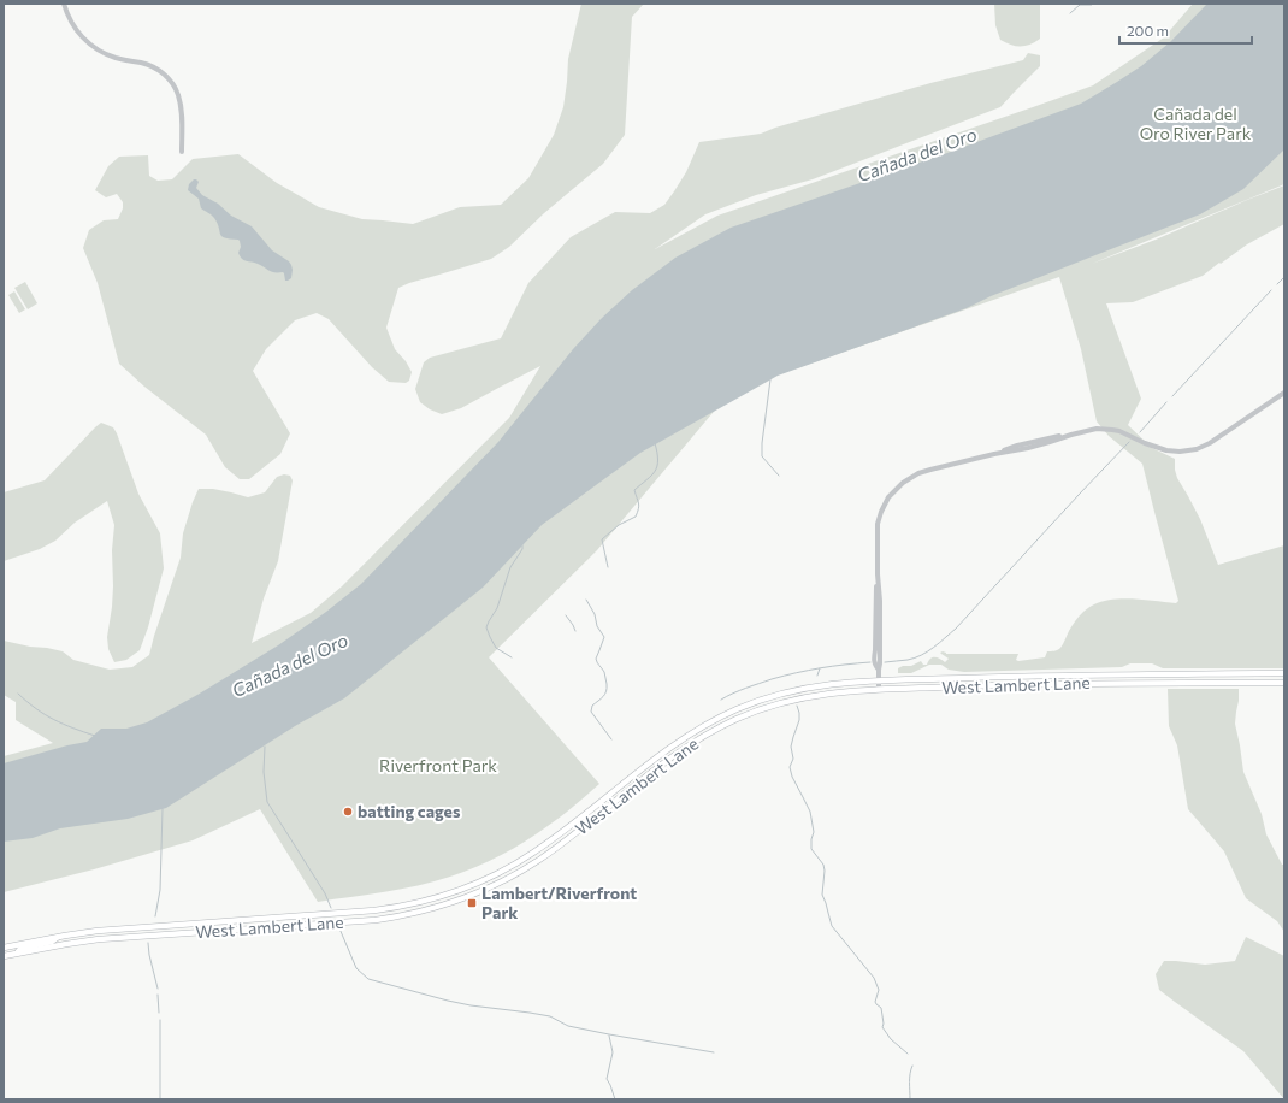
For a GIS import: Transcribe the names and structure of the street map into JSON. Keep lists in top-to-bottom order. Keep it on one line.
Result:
{"streets":{"main road":["West Lambert Lane"]},"water":["Cañada del Oro"],"parks":["Cañada del Oro River Park","Riverfront Park"],"places":{"other":["batting cages"],"transit":["Lambert/Riverfront Park"]},"scale_bar":"200 m"}
